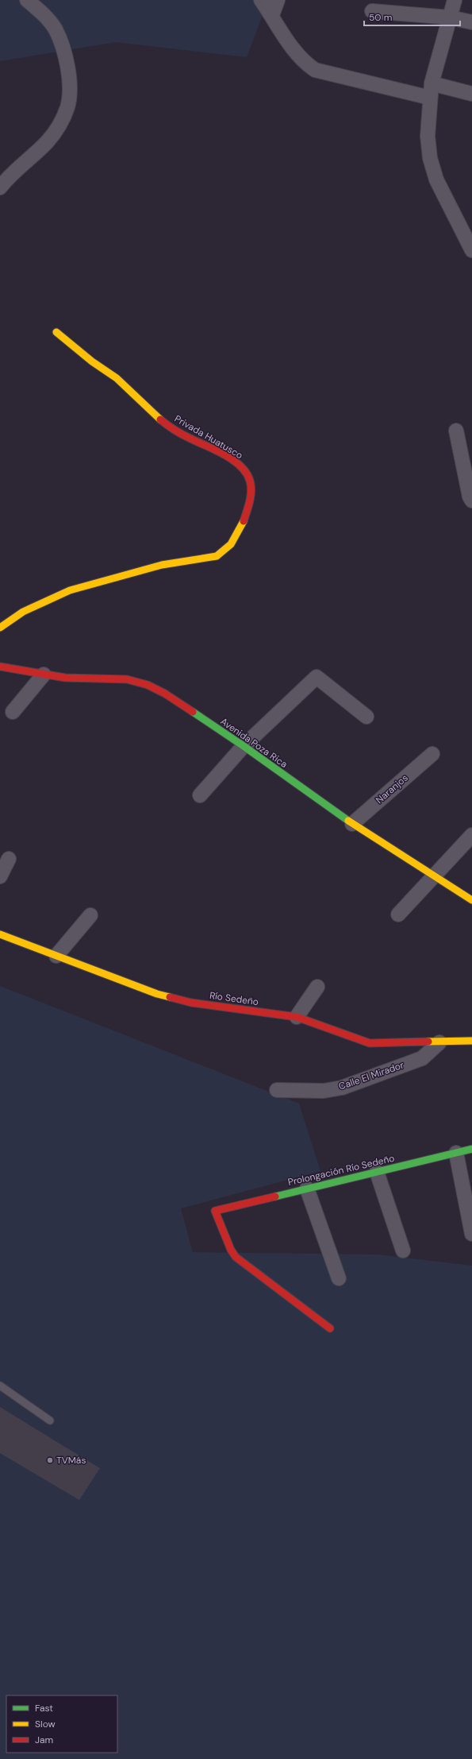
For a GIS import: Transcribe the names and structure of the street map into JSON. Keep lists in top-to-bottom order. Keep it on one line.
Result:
{"streets":{"street":["Privada Huatusco","Avenida Poza Rica","Naranjos","Río Sedeño","Calle El Mirador","Prolongación Río Sedeño"]},"crossings":[["Avenida Poza Rica","Naranjos"],["Río Sedeño","Calle El Mirador"]],"places":["TVMás"],"legend":["Fast","Slow","Jam"],"scale_bar":"50 m"}
